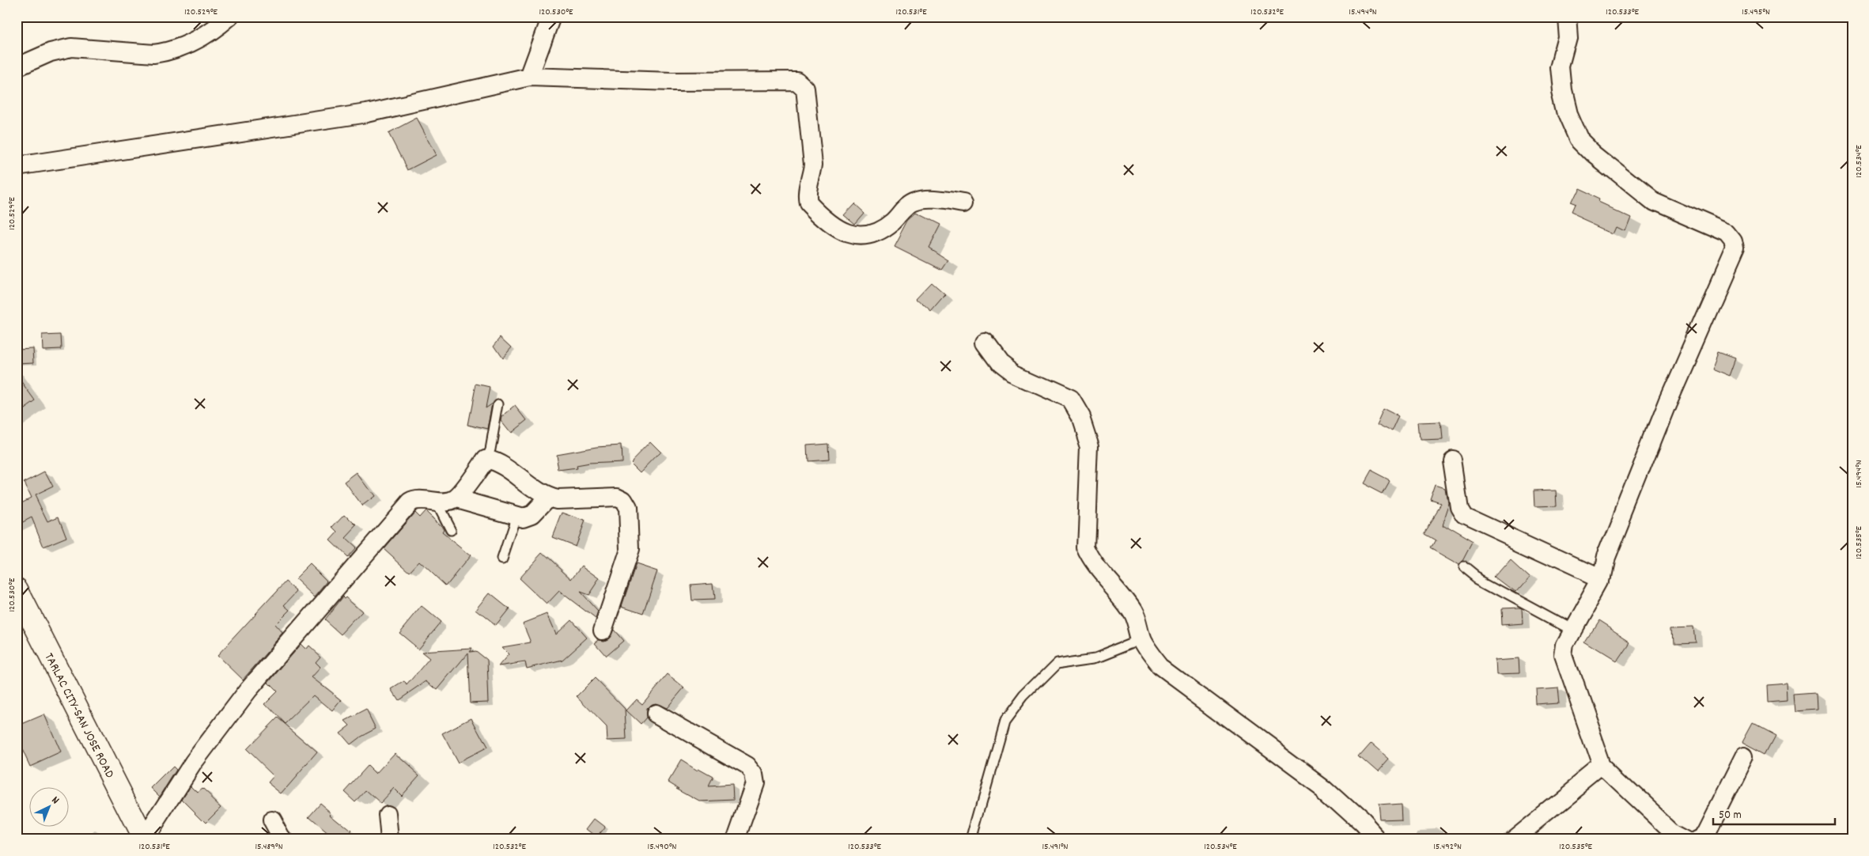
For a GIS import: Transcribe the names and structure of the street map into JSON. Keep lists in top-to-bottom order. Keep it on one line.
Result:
{"streets":{"main road":["TARLAC CITY-SAN JOSE ROAD"]},"scale_bar":"50 m","north":"top right","coordinates":["120.529°E","120.530°E","120.531°E","120.532°E","15.494°N","120.533°E","15.495°N","120.534°E","120.535°E","15.489°N","15.490°N","15.491°N","15.492°N"]}
